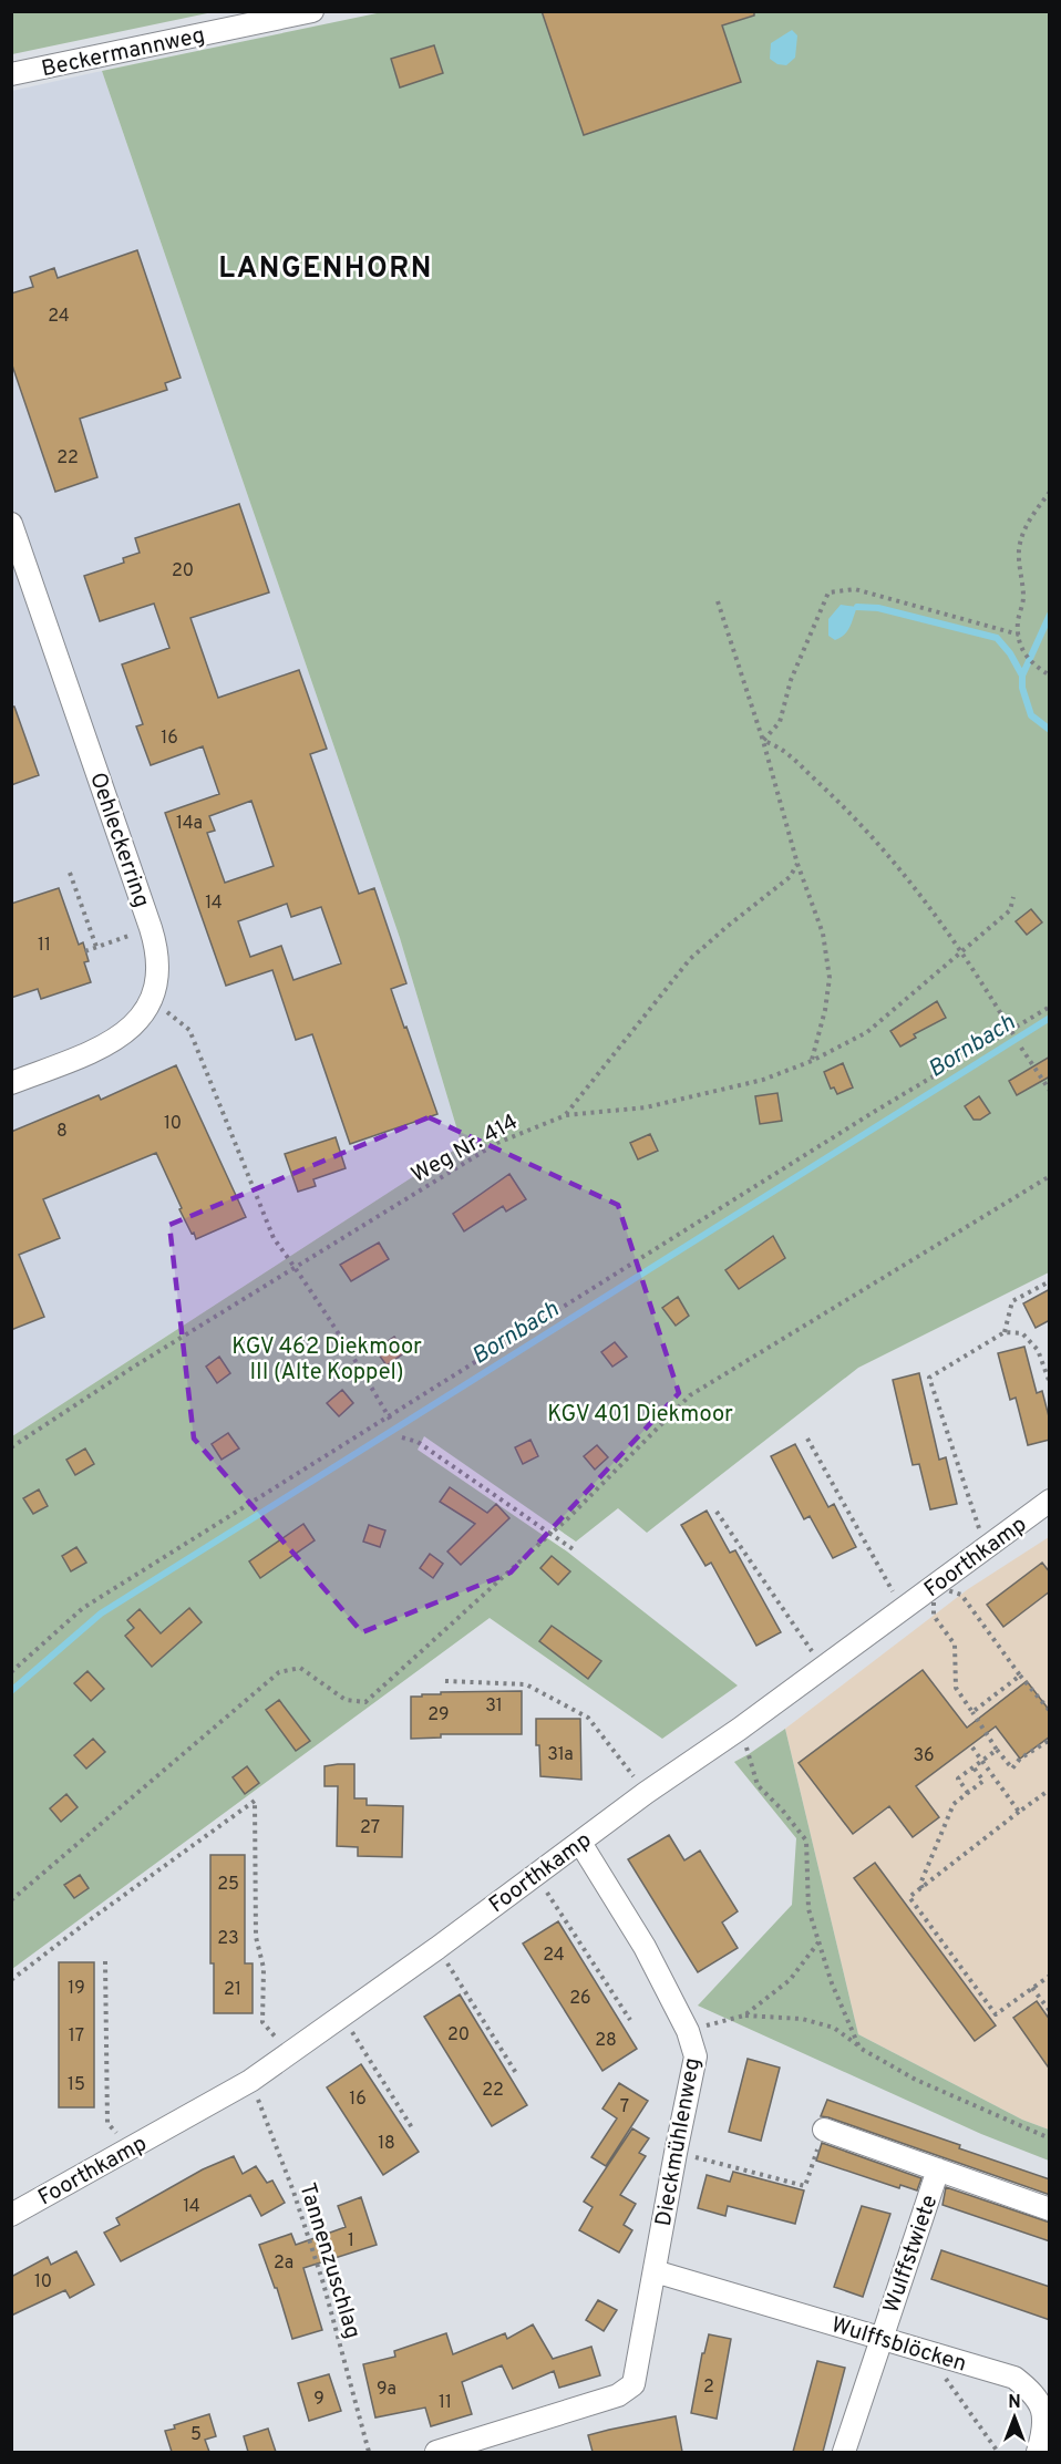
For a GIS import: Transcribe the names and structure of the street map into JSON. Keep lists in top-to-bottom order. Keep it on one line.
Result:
{"streets":{"street":["Beckermannweg","Oehleckerring","Foorthkamp","Dieckmühlenweg","Wulffstwiete","Wulffsblöcken"],"path":["Weg Nr. 414","Tannenzuschlag"]},"crossings":[["Foorthkamp","Dieckmühlenweg"],["Foorthkamp","Tannenzuschlag"],["Dieckmühlenweg","Wulffsblöcken"],["Wulffstwiete","Wulffsblöcken"]],"districts":["LANGENHORN"],"water":["Bornbach"],"parks":["KGV 462 Diekmoor III (Alte Koppel)","KGV 401 Diekmoor"],"house_numbers":["24","22","20","16","14a","14","11","10","8","31","29","31a","36","27","25","23","24","19","21","26","20","17","28","15","22","16","7","18","14","1","2a","10","2","9a","9","11","5"],"north":"top"}
